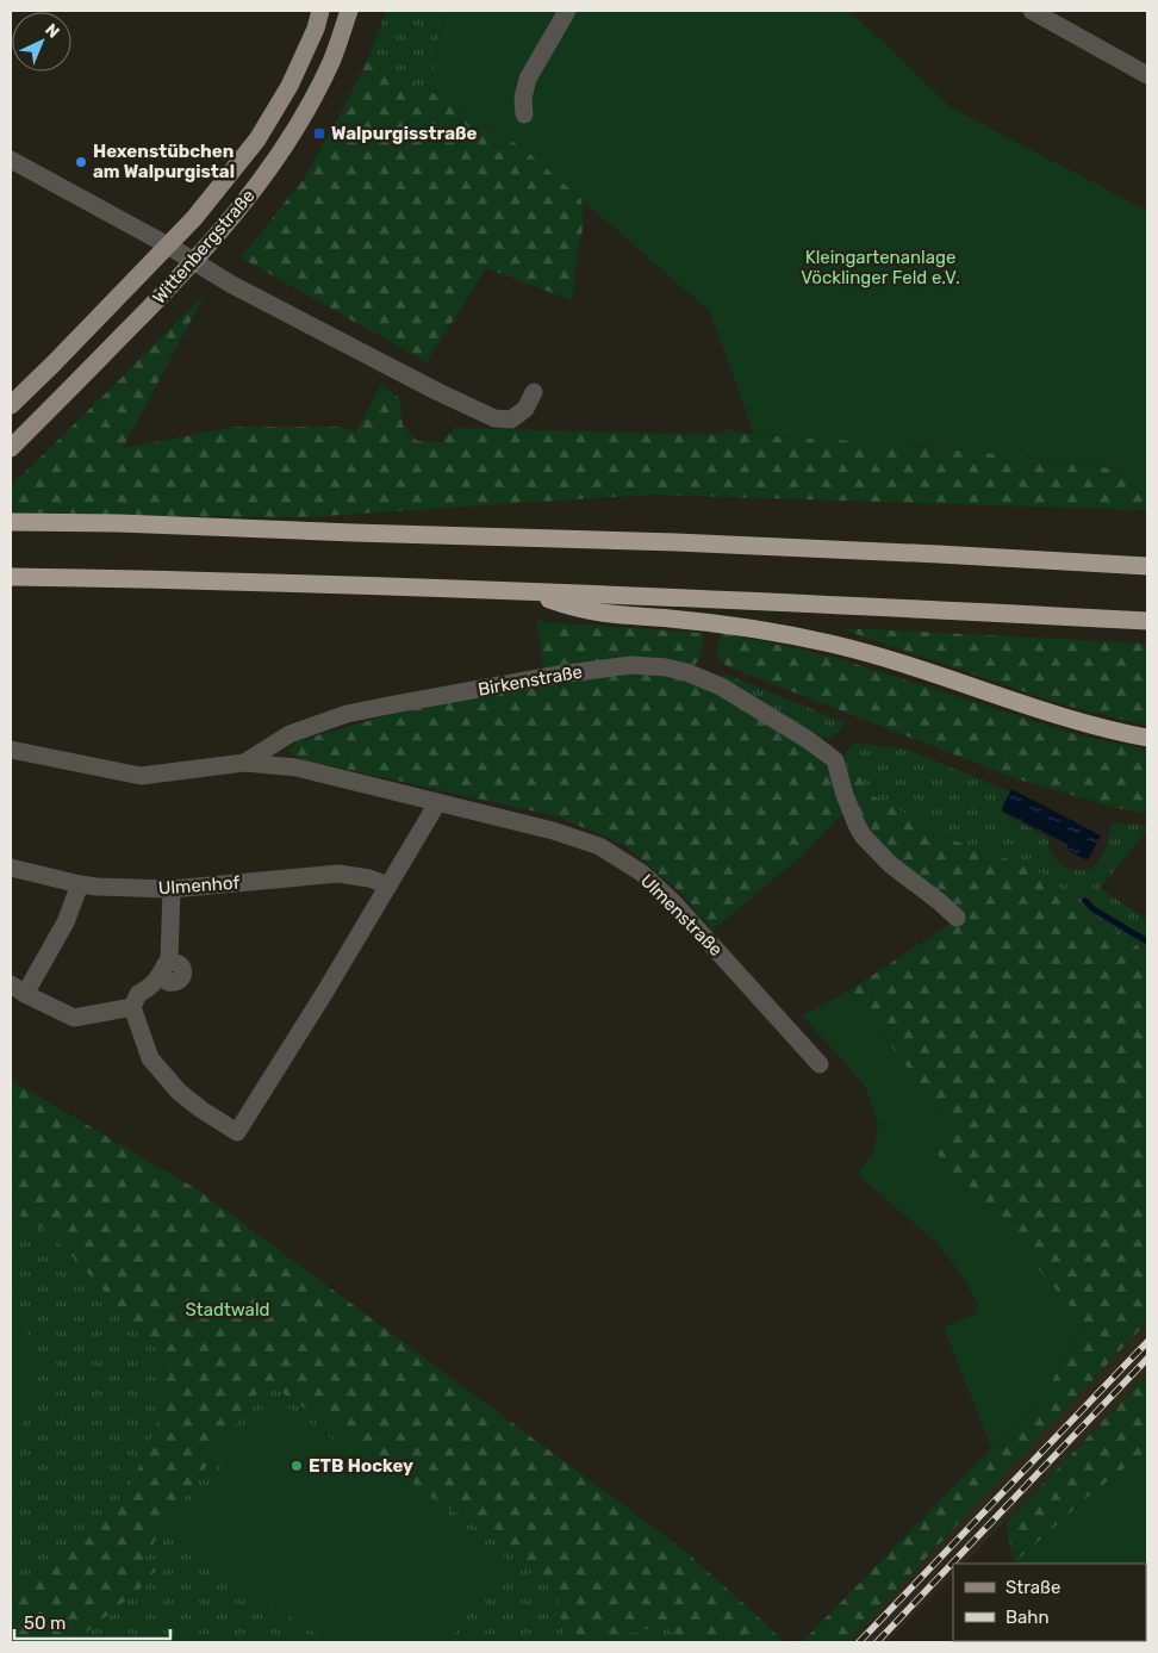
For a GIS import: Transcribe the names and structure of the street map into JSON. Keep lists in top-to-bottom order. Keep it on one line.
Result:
{"streets":{"main road":["Wittenbergstraße"],"street":["Birkenstraße","Ulmenhof","Ulmenstraße"]},"crossings":[["Birkenstraße","Ulmenstraße"]],"parks":["Kleingartenanlage Vöcklinger Feld e.V.","Stadtwald"],"places":{"transit":["Walpurgisstraße"],"other":["Hexenstübchen am Walpurgistal","ETB Hockey"]},"legend":["Straße","Bahn"],"scale_bar":"50 m","north":"top right"}
